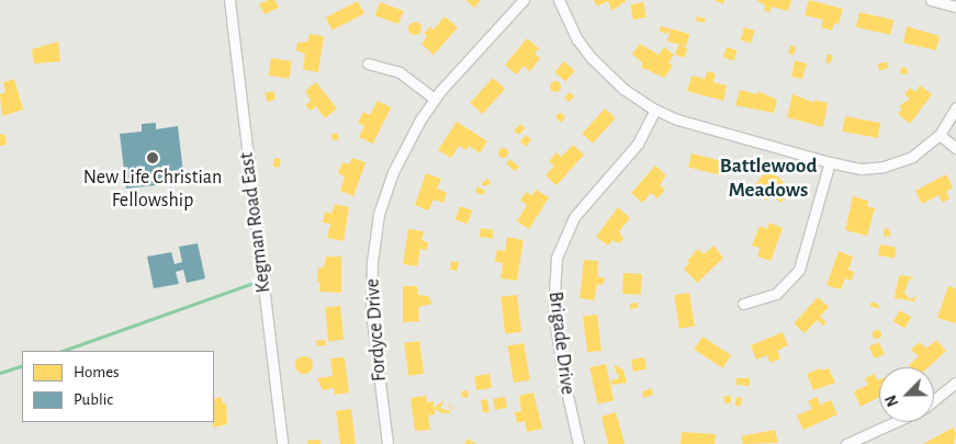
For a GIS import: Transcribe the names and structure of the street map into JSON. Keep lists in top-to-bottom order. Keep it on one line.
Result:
{"streets":{"street":["Kegman Road East","Fordyce Drive","Brigade Drive"]},"districts":["Battlewood Meadows"],"places":["New Life Christian Fellowship"],"legend":["Homes","Public"],"north":"bottom left"}
